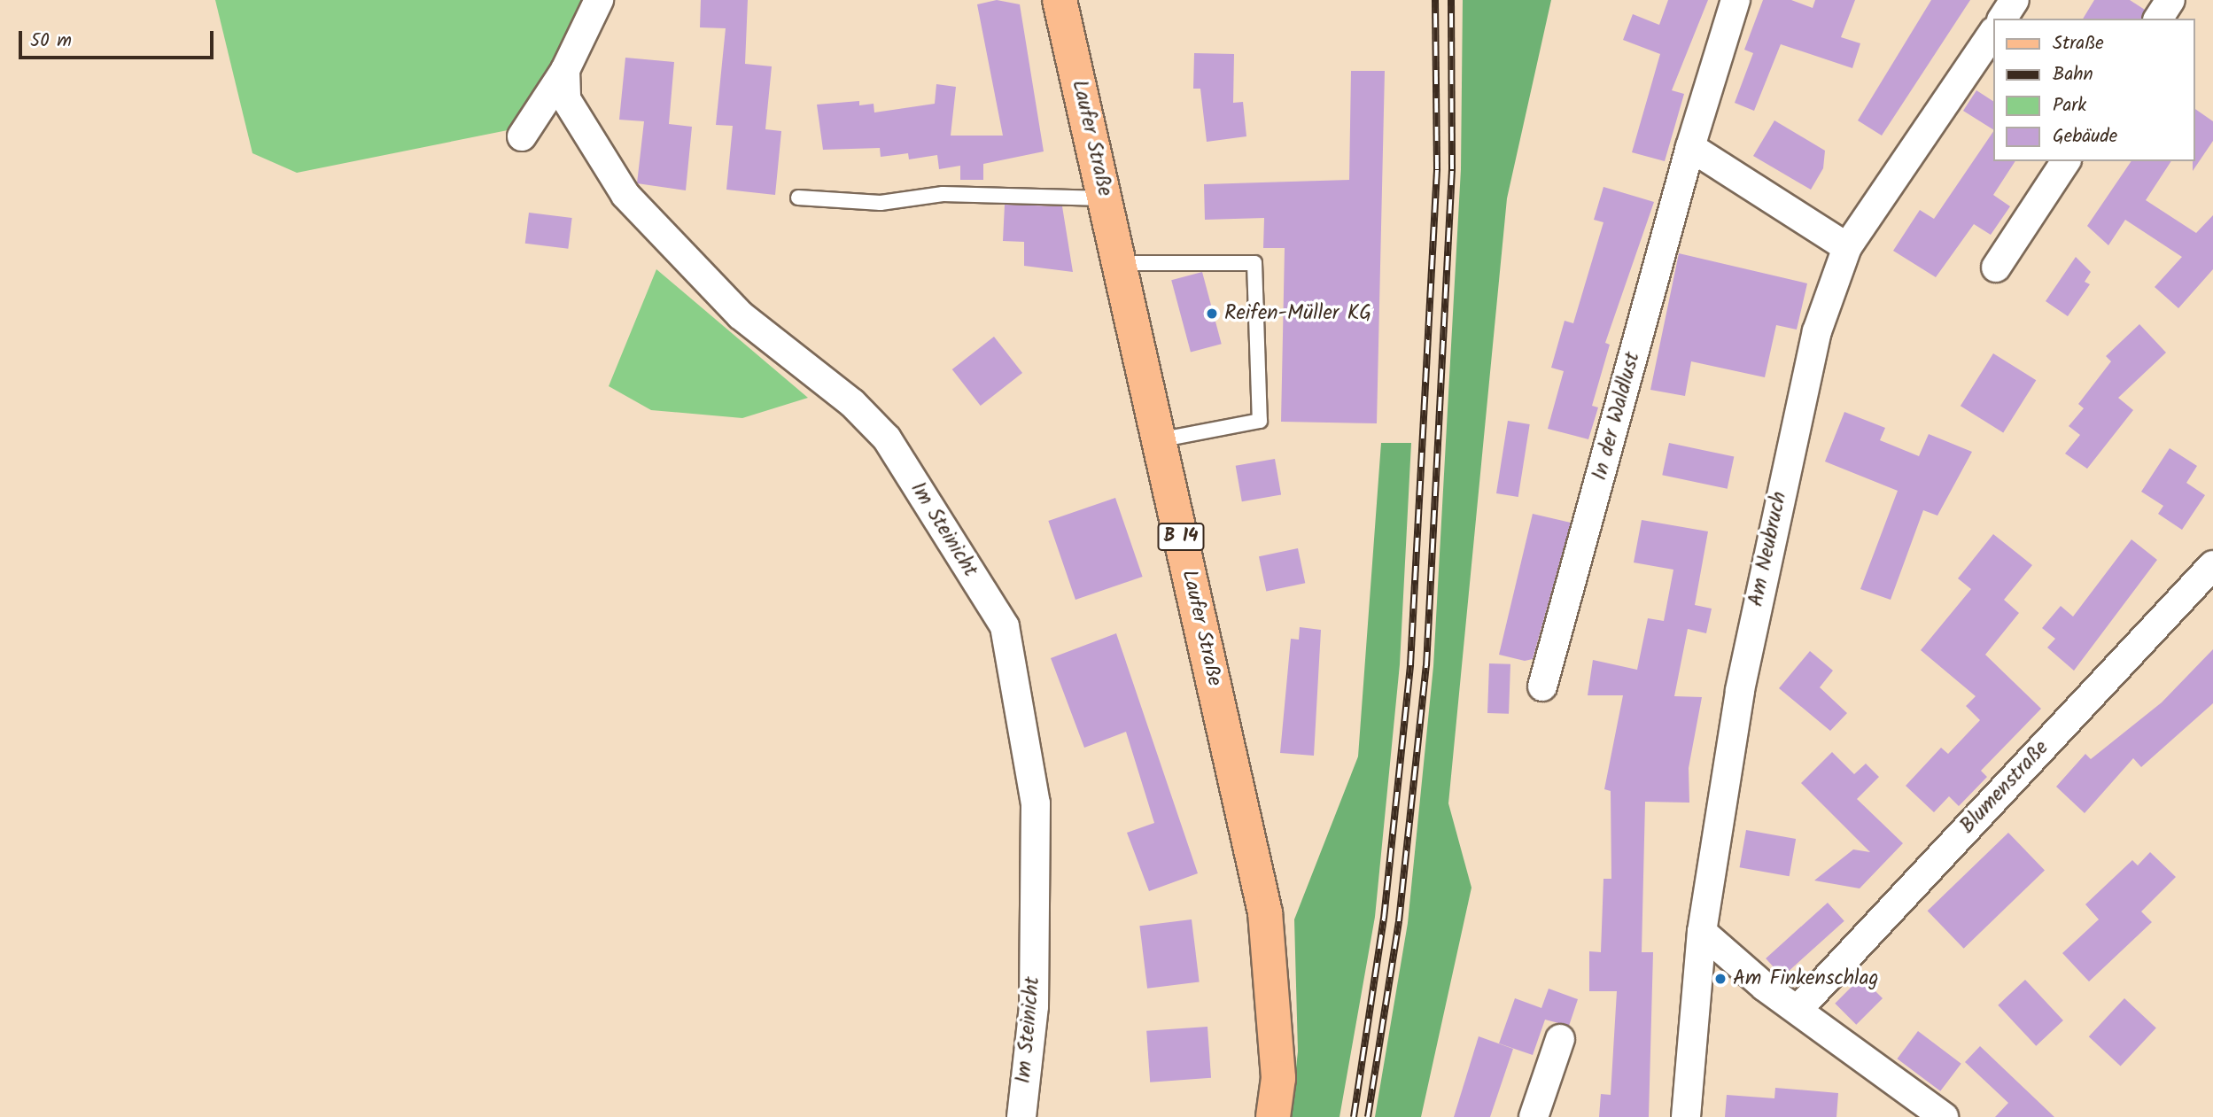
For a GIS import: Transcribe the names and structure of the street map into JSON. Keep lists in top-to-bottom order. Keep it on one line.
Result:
{"streets":{"main road":["Laufer Straße","B 14"],"street":["In der Waldlust","Im Steinicht","Am Neubruch","Blumenstraße"]},"places":["Reifen-Müller KG","Am Finkenschlag"],"legend":["Straße","Bahn","Park","Gebäude"],"scale_bar":"50 m"}
